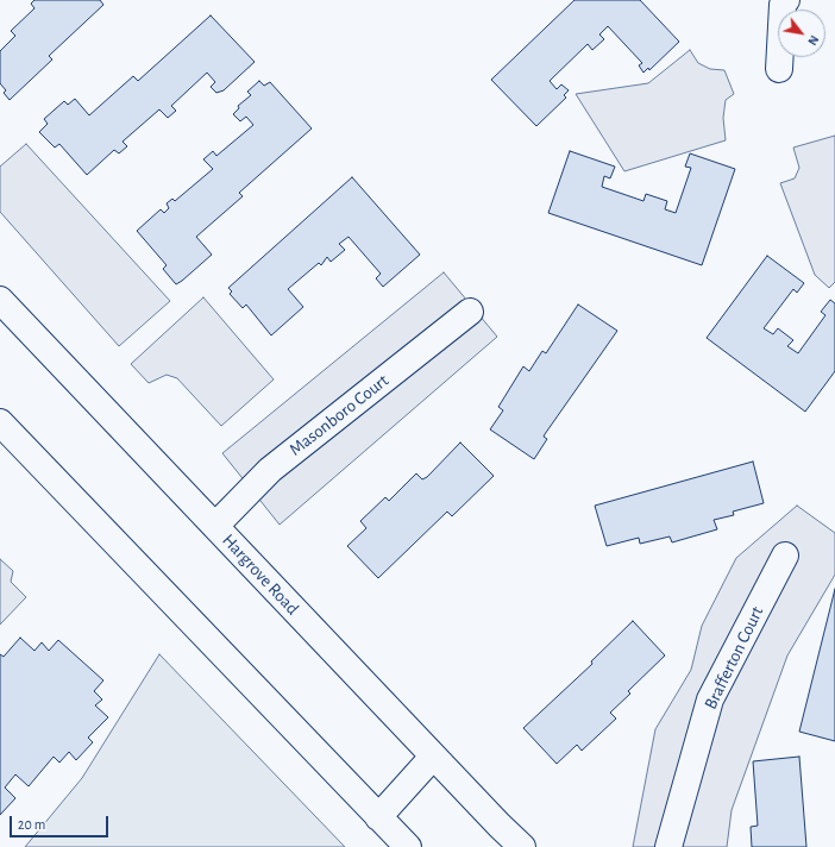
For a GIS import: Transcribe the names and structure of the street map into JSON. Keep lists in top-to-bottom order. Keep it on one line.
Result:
{"streets":{"street":["Masonboro Court","Hargrove Road","Brafferton Court"]},"crossings":[["Masonboro Court","Hargrove Road"]],"scale_bar":"20 m","north":"bottom right"}
